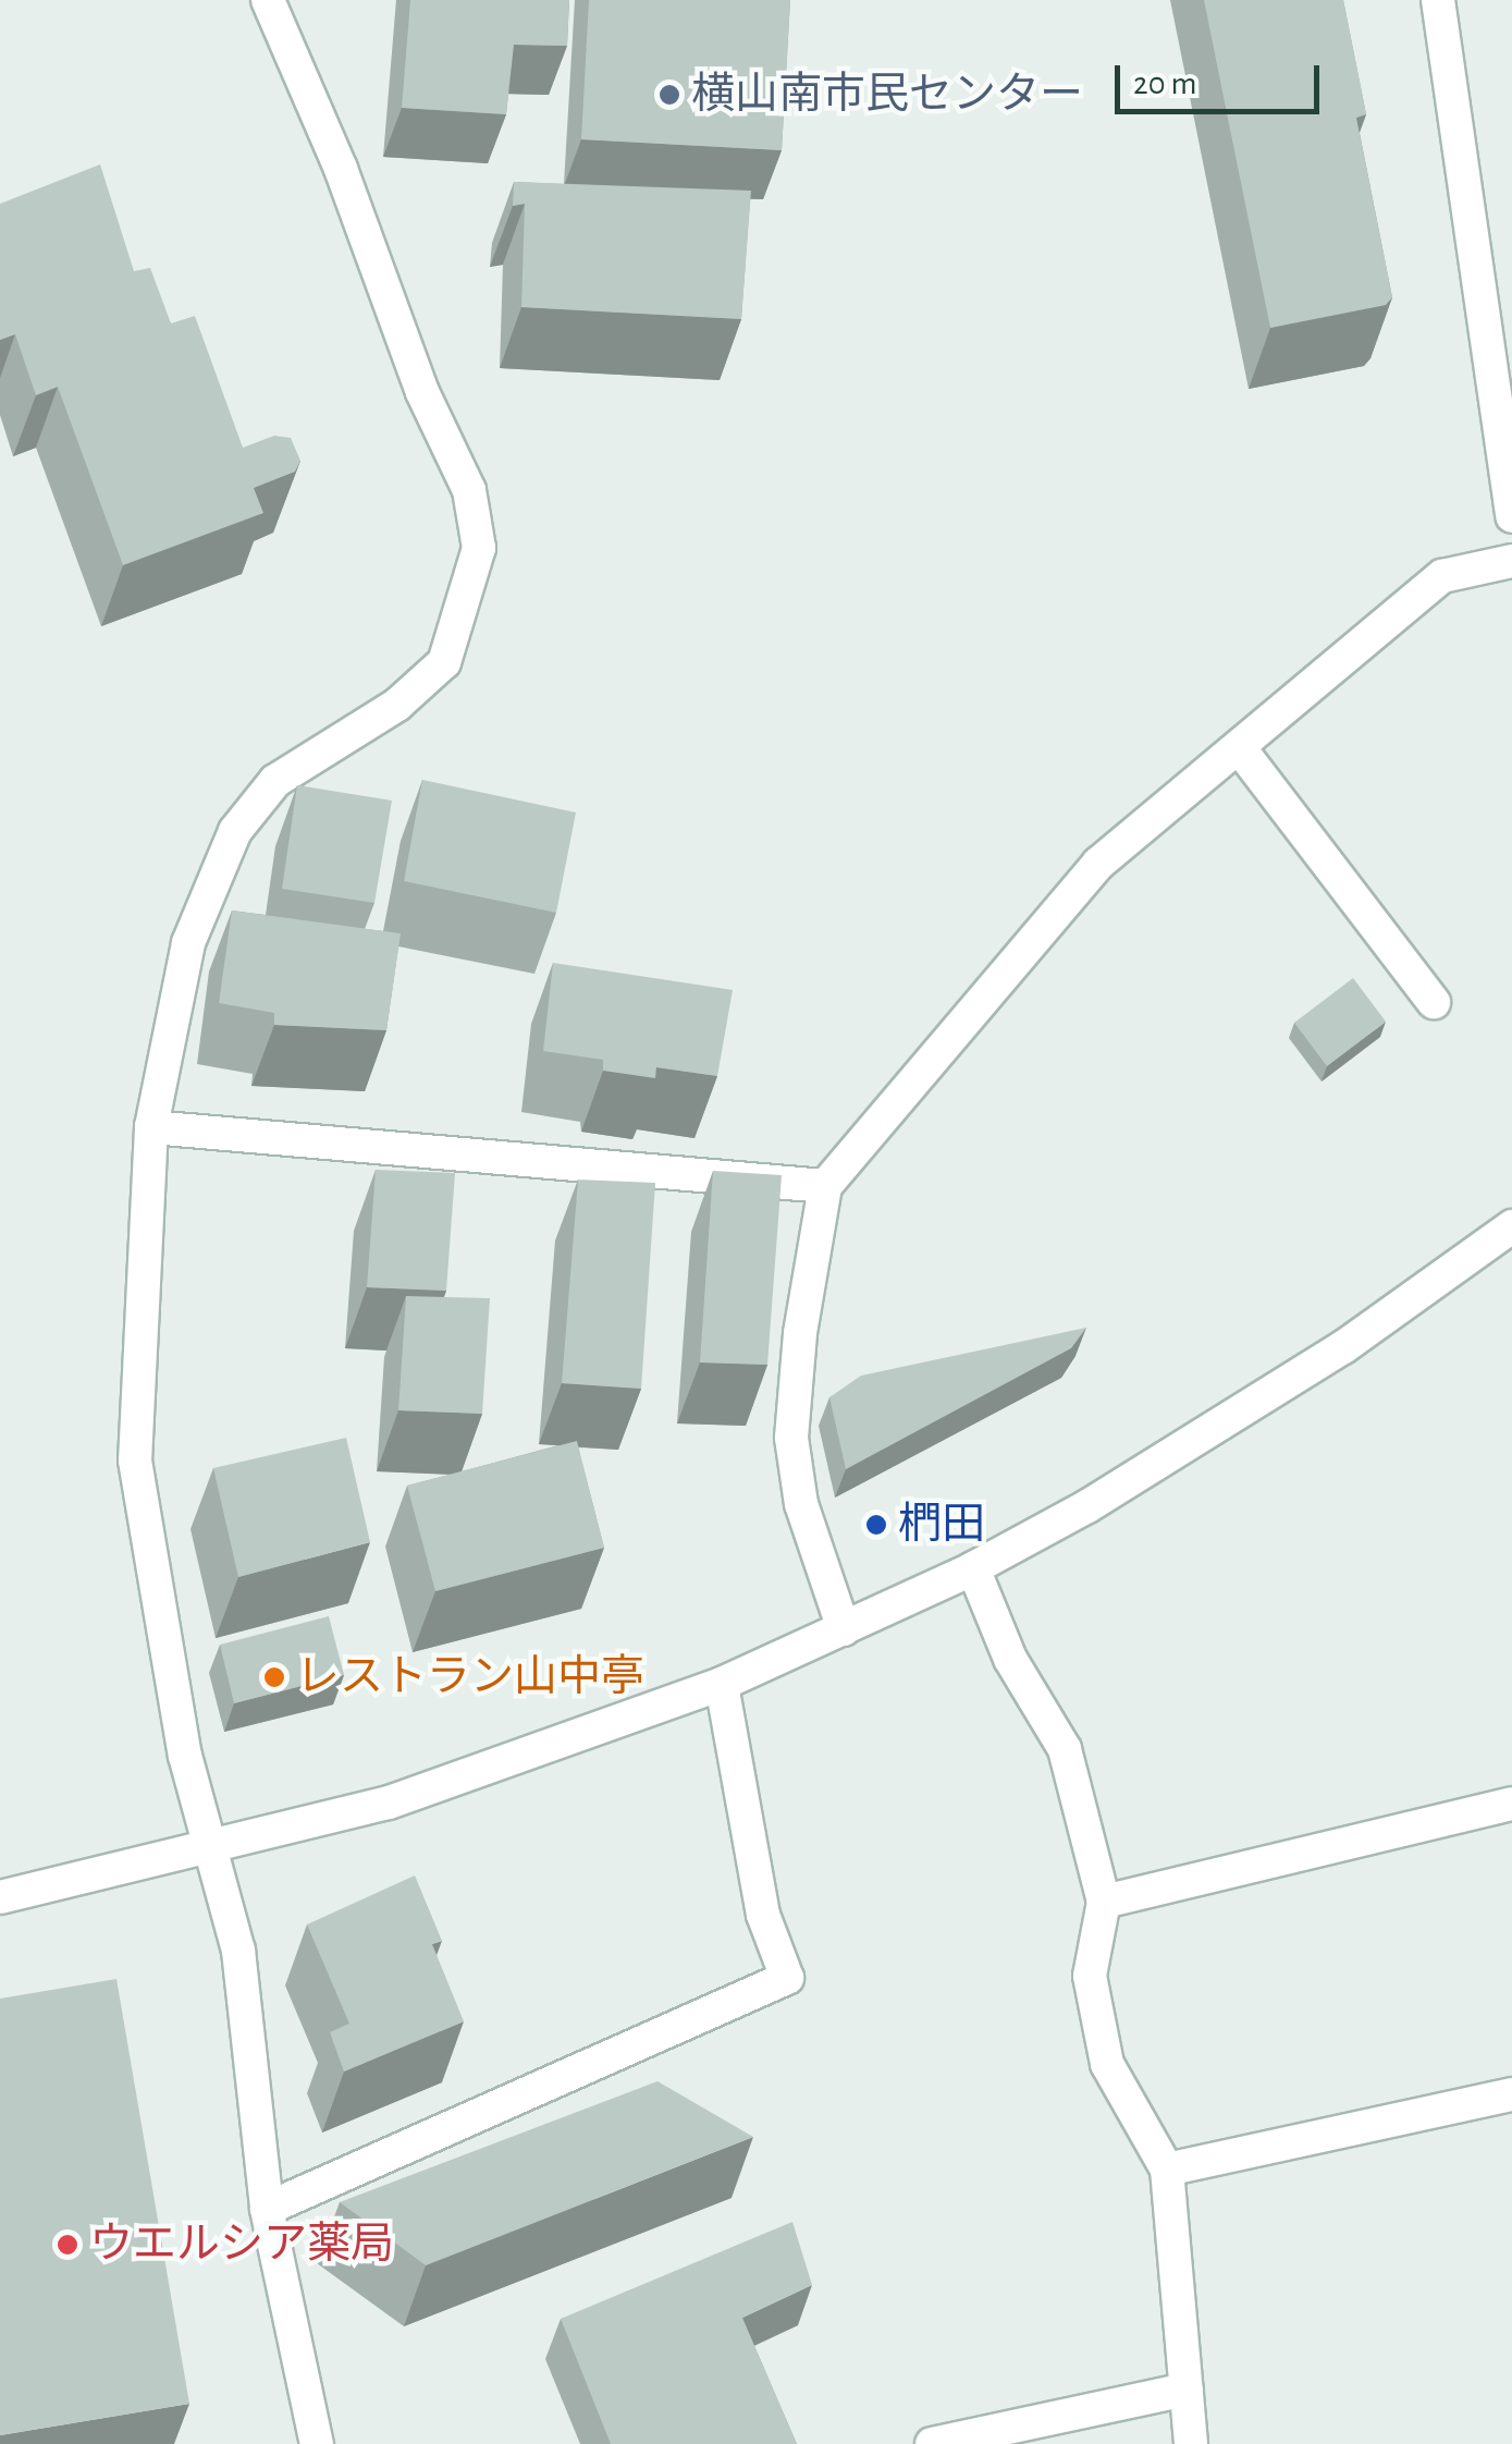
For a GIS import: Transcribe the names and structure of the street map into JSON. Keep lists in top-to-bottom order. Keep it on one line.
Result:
{"places":["横山南市民センター","椚田","レストラン山中亭","ウエルシア薬局"],"scale_bar":"20 m"}
